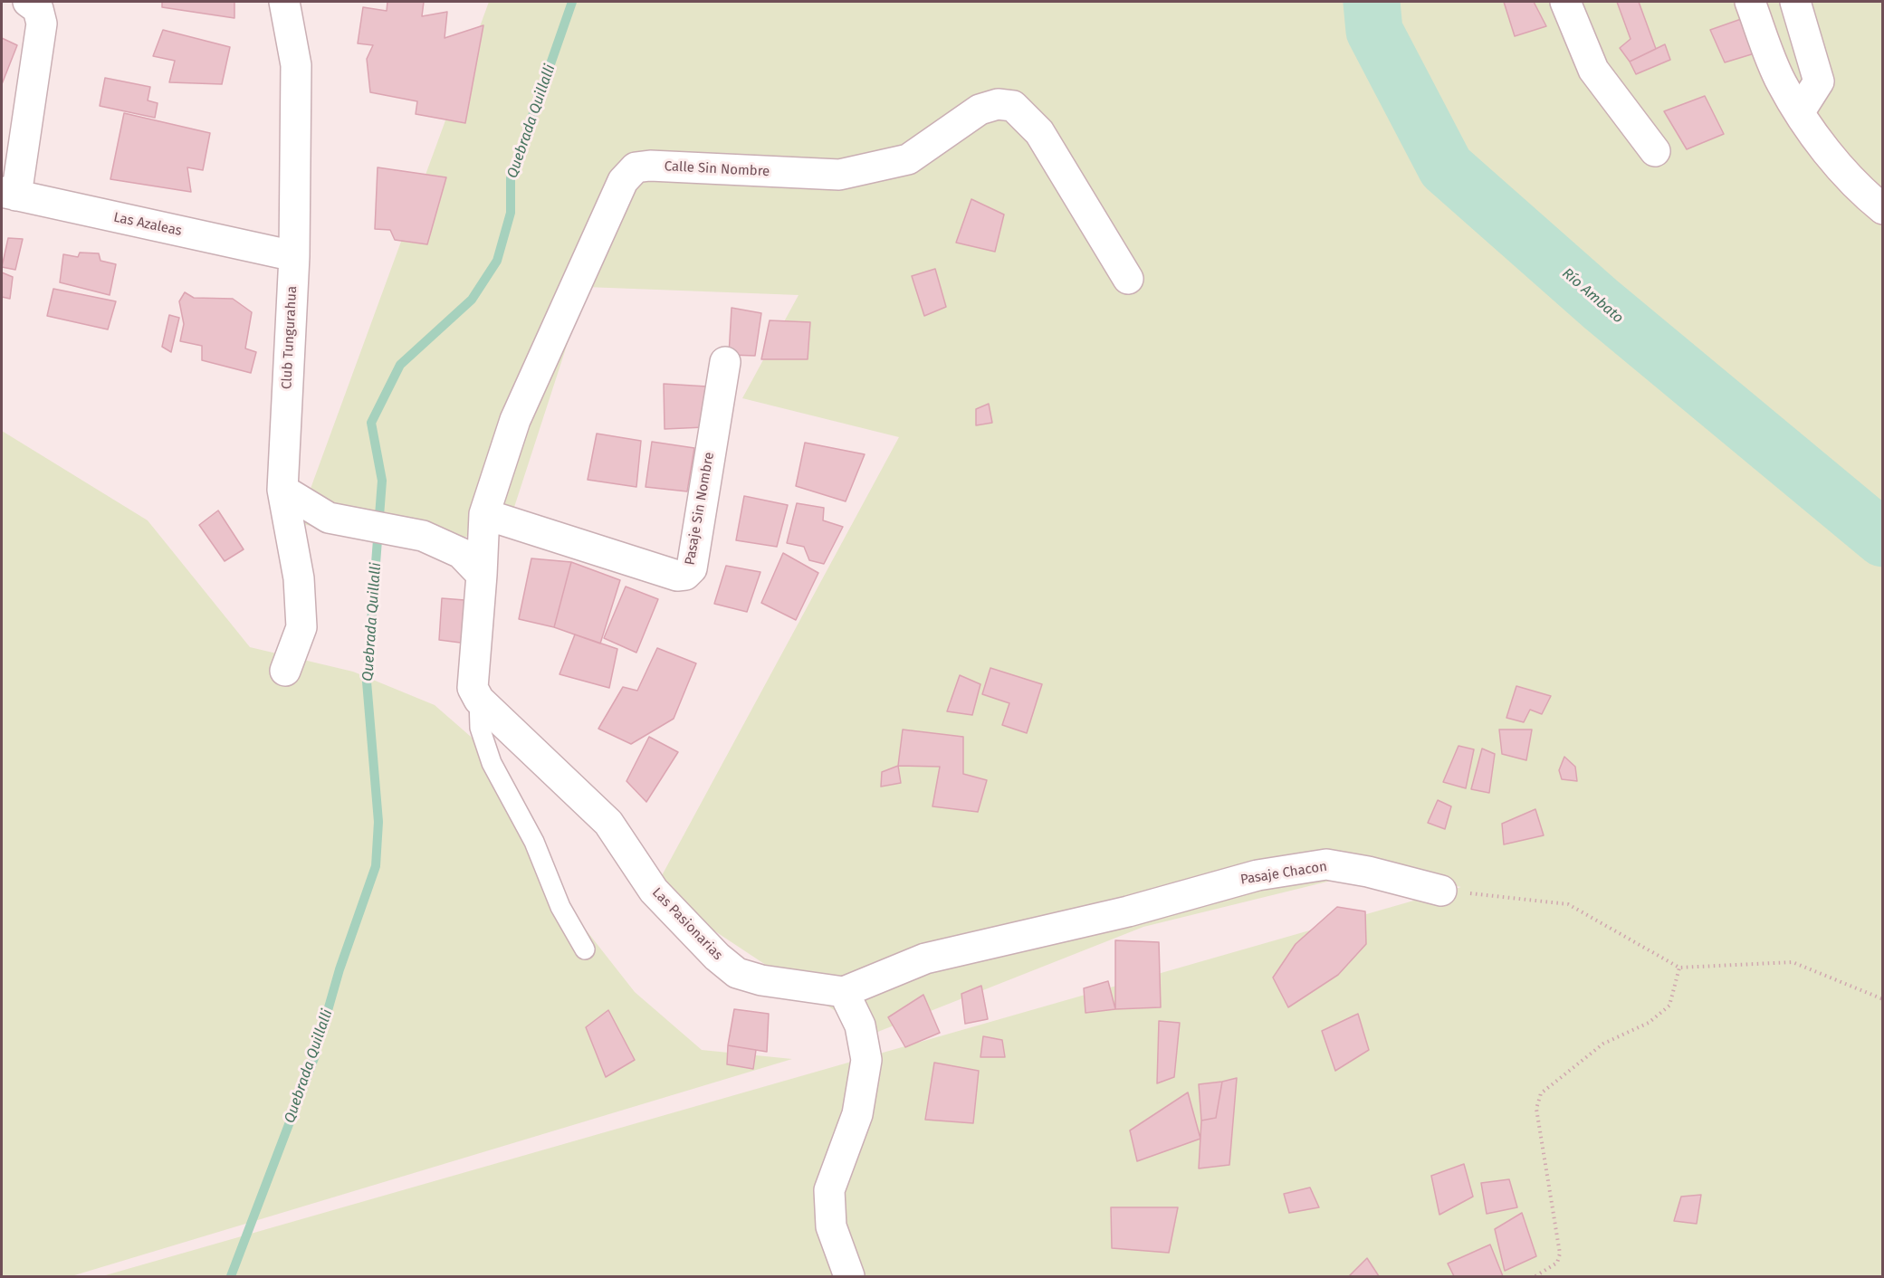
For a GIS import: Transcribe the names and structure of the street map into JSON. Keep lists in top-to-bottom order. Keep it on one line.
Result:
{"streets":{"street":["Calle Sin Nombre","Las Azaleas","Club Tungurahua","Pasaje Sin Nombre","Pasaje Chacon","Las Pasionarias"]},"crossings":[["Calle Sin Nombre","Pasaje Sin Nombre"],["Las Azaleas","Club Tungurahua"],["Pasaje Chacon","Las Pasionarias"]],"water":["Quebrada Quillalli","Río Ambato"]}
